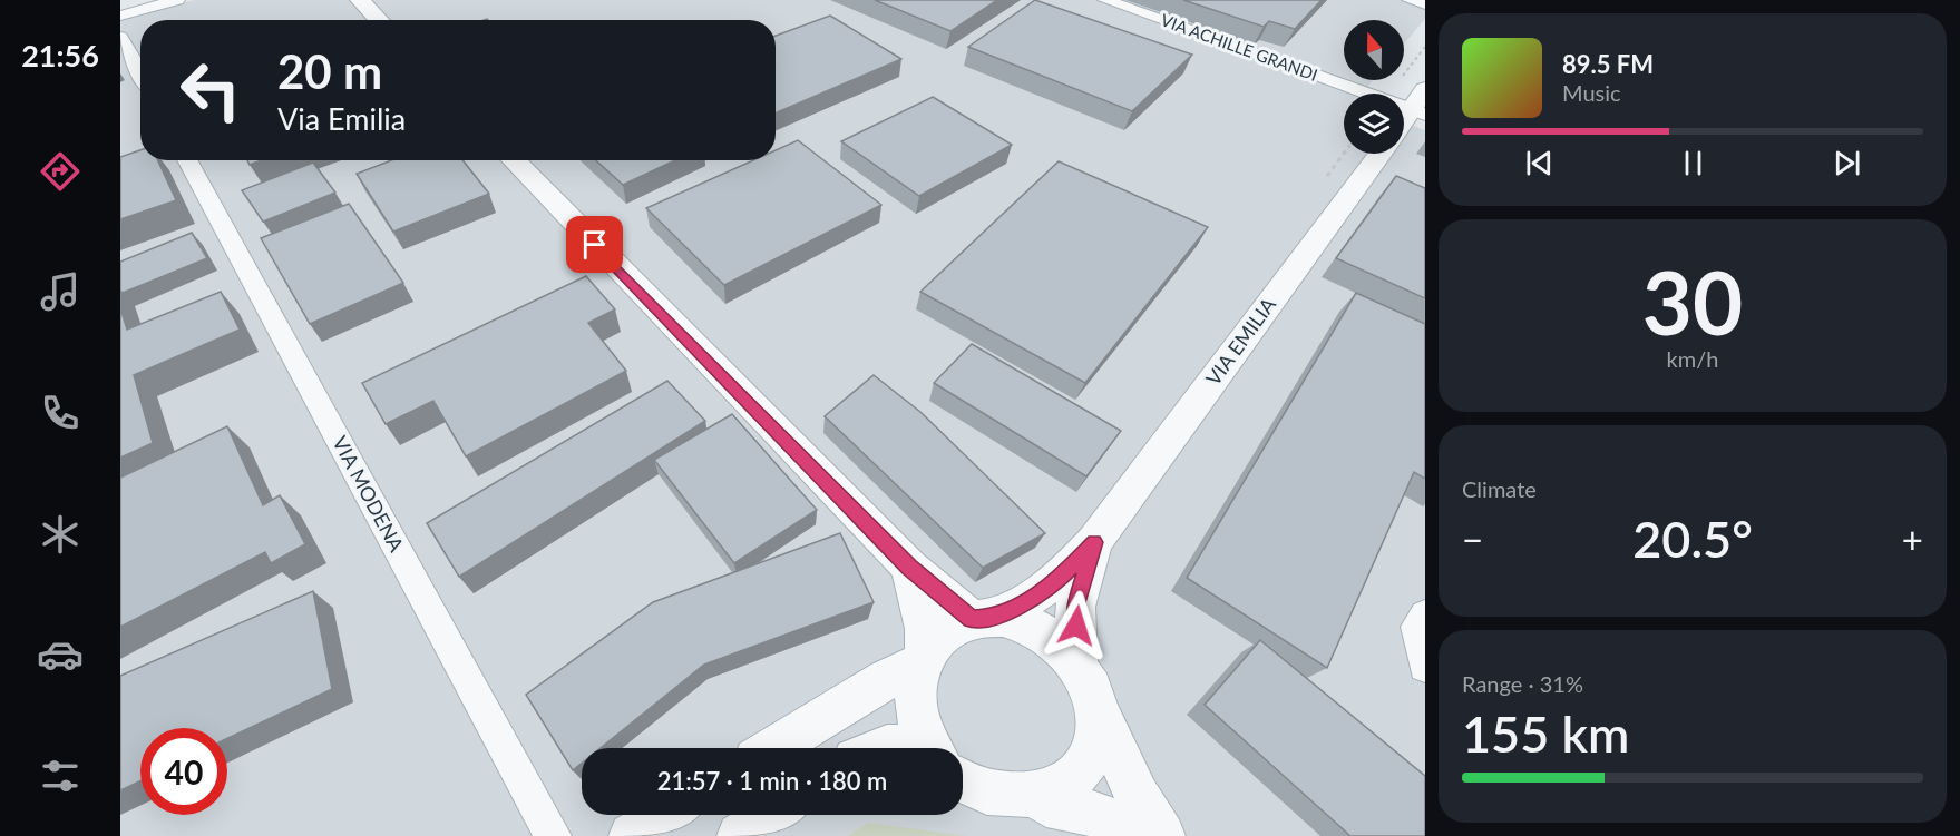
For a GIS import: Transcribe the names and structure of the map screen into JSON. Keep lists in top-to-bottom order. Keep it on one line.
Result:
{"streets":{"street":["VIA ACHILLE GRANDI","VIA EMILIA","VIA MODENA"]},"north":"top","page":{"tabs":"21:56","turn":["20 m","Via Emilia"],"song":["89.5 FM","Music"],"tile":[["30","km/h"],"Climate",["Range · 31%","155 km"]],"heat":["−","20.5°","+"],"limit":"40","trip":"21:57 · 1 min · 180 m"}}
